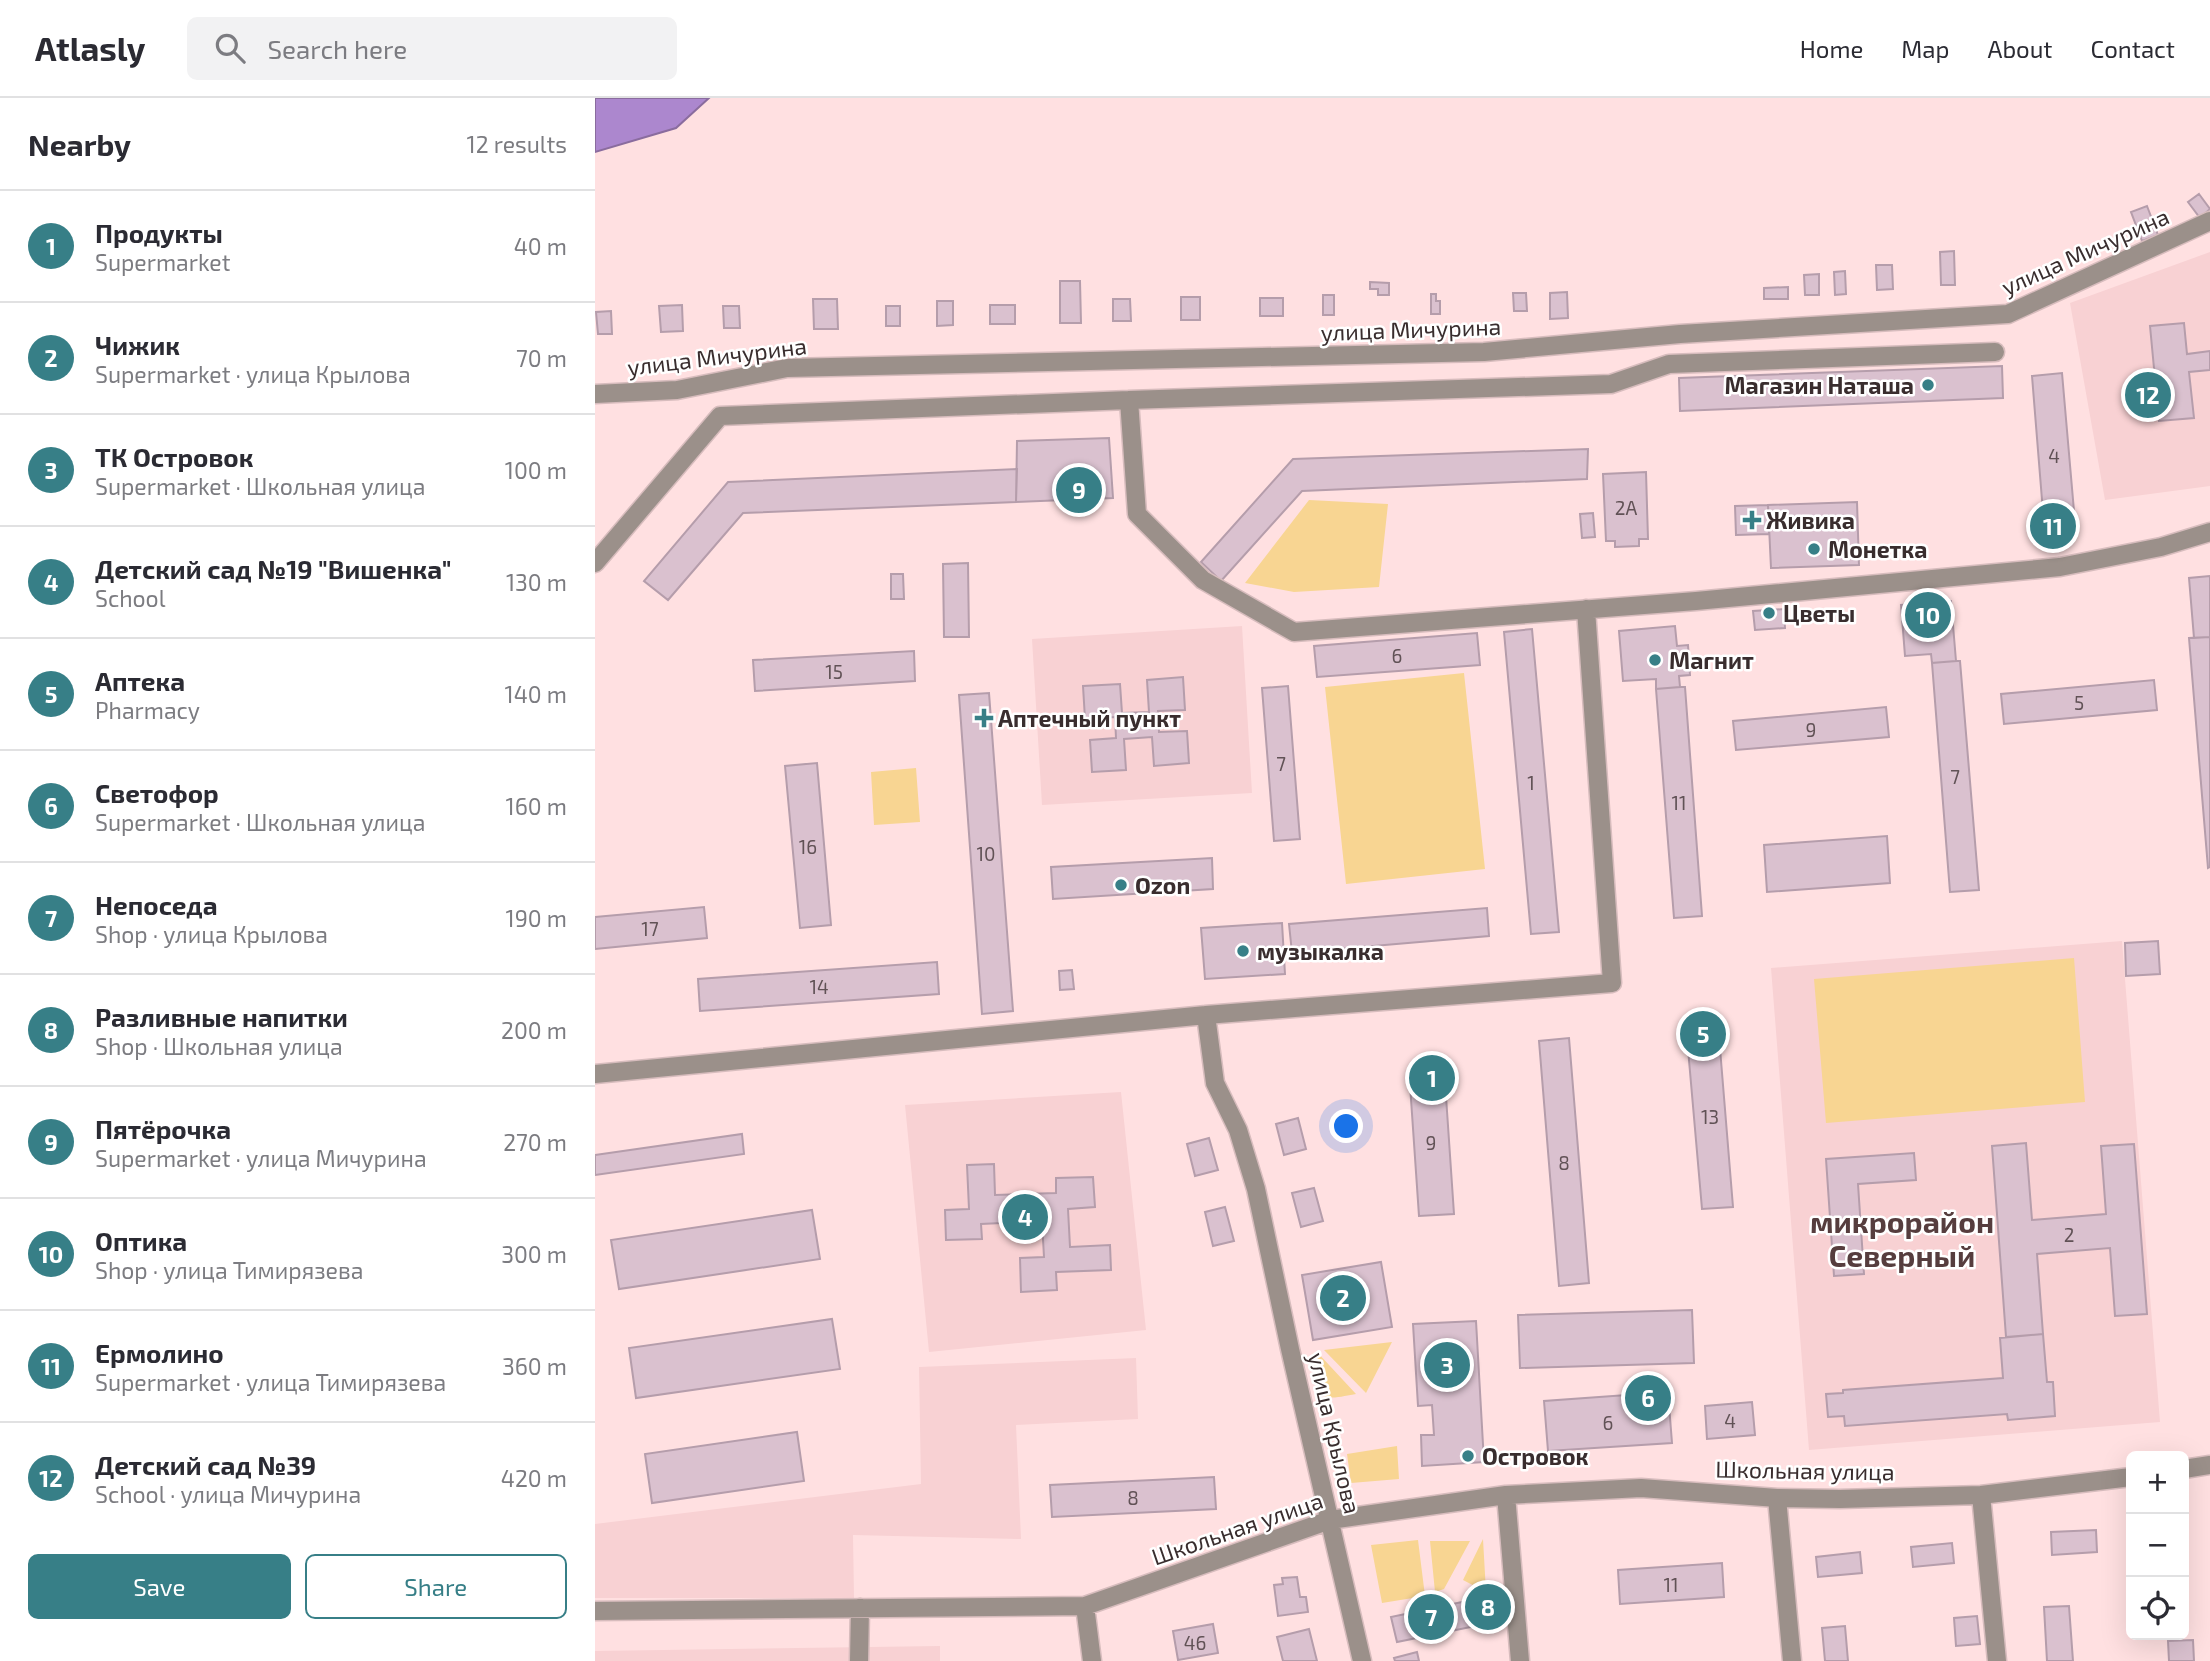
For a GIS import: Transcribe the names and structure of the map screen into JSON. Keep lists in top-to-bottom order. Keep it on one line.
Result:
{"streets":{"street":["улица Мичурина","улица Крылова","Школьная улица"]},"crossings":[["улица Крылова","Школьная улица"]],"districts":["микрорайон Северный"],"places":{"other":["Магазин Наташа","Монетка","Цветы","Магнит","Ozon","музыкалка","Островок"],"health":["Живика","Аптечный пункт"]},"house_numbers":["4","2А","6","15","5","9","7","7","1","11","16","10","17","14","13","9","8","2","4","6","8","11","46"],"page":{"header":"Atlasly","search":"Search here","nav":["Home","Map","About","Contact"],"heading":["Nearby","12 results"],"list":[{"mark":"1","name":"Продукты","note":"Supermarket","value":"40 m"},{"mark":"2","name":"Чижик","note":"Supermarket · улица Крылова","value":"70 m"},{"mark":"3","name":"ТК Островок","note":"Supermarket · Школьная улица","value":"100 m"},{"mark":"4","name":"Детский сад №19 \"Вишенка\"","note":"School","value":"130 m"},{"mark":"5","name":"Аптека","note":"Pharmacy","value":"140 m"},{"mark":"6","name":"Светофор","note":"Supermarket · Школьная улица","value":"160 m"},{"mark":"7","name":"Непоседа","note":"Shop · улица Крылова","value":"190 m"},{"mark":"8","name":"Разливные напитки","note":"Shop · Школьная улица","value":"200 m"},{"mark":"9","name":"Пятёрочка","note":"Supermarket · улица Мичурина","value":"270 m"},{"mark":"10","name":"Оптика","note":"Shop · улица Тимирязева","value":"300 m"},{"mark":"11","name":"Ермолино","note":"Supermarket · улица Тимирязева","value":"360 m"},{"mark":"12","name":"Детский сад №39","note":"School · улица Мичурина","value":"420 m"}],"pins":["12","9","11","10","5","1","4","2","3","6","8","7"],"map_buttons":["+","−"],"buttons":["Save","Share"]}}
